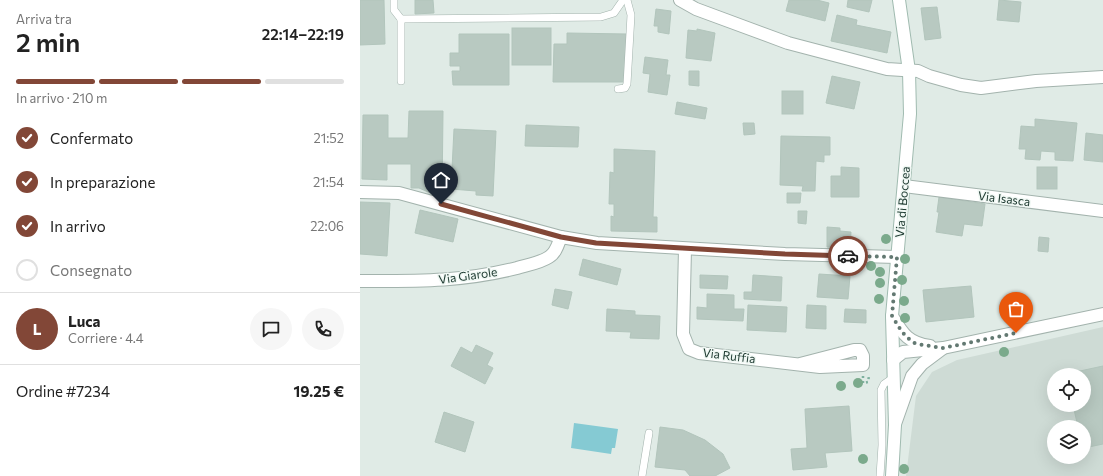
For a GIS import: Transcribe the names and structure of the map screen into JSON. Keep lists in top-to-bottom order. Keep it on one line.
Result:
{"streets":{"street":["Via Isasca","Via di Boccea","Via Giarole","Via Ruffia"]},"crossings":[["Via Isasca","Via di Boccea"]],"page":{"heading":["2 min","Arriva tra","22:14–22:19"],"panel":["Luca","Corriere · 4.4","Ordine #7234","19.25 €"],"bar":"In arrivo · 210 m","list":[["Confermato","21:52"],["In preparazione","21:54"],["In arrivo","22:06"],"Consegnato"],"round":"L"}}
